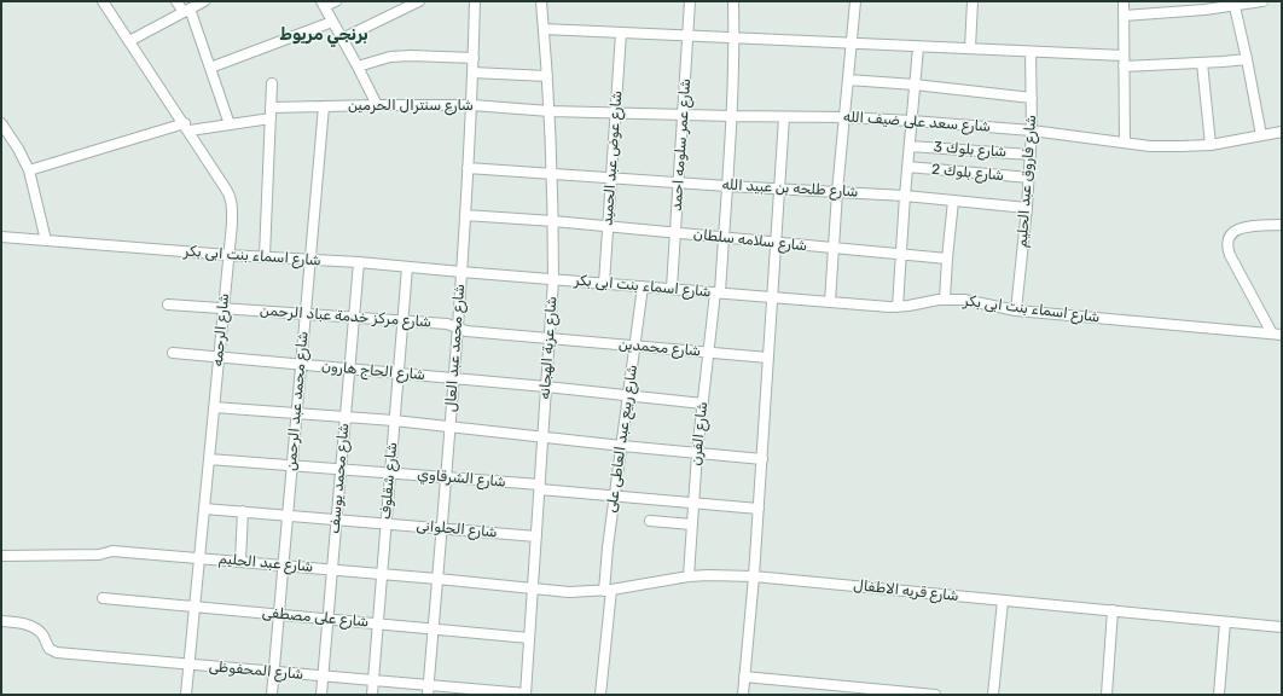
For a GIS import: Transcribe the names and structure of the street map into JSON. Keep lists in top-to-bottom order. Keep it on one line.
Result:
{"streets":{"street":["شارع سنترال الحرمين","شارع سعد على ضيف الله","شارع عمر سلومه احمد","شارع بلوك 3","شارع عوض عبد الحميد","شارع بلوك 2","شارع فاروق عبد الحليم","شارع طلحه بن عبيد الله","شارع سلامه سلطان","شارع اسماء بنت ابى بكر","شارع مركز خدمة عباد الرحمن","شارع الرحمه","شارع محمد عبد العال","شارع عزبة الهجانه","شارع محمدين","شارع الحاج هارون","شارع محمد عبد الرحمن","شارع الفرن","شارع ربيع عبد العاطى على","شارع محمد يوسف","شارع الشرقاوي","شارع شقلوف","شارع الحلوانى","شارع عبد الحليم","شارع قريه الاطفال","شارع على مصطفى","شارع المحفوظى"]},"crossings":[["شارع سنترال الحرمين","شارع سعد على ضيف الله"],["شارع سنترال الحرمين","شارع محمد عبد العال"],["شارع سنترال الحرمين","شارع عزبة الهجانه"],["شارع سنترال الحرمين","شارع محمد عبد الرحمن"],["شارع سعد على ضيف الله","شارع عمر سلومه احمد"],["شارع سعد على ضيف الله","شارع عوض عبد الحميد"],["شارع سعد على ضيف الله","شارع فاروق عبد الحليم"],["شارع سعد على ضيف الله","شارع عزبة الهجانه"],["شارع سعد على ضيف الله","شارع الفرن"],["شارع عمر سلومه احمد","شارع طلحه بن عبيد الله"],["شارع عمر سلومه احمد","شارع سلامه سلطان"],["شارع عمر سلومه احمد","شارع اسماء بنت ابى بكر"],["شارع بلوك 3","شارع فاروق عبد الحليم"],["شارع عوض عبد الحميد","شارع طلحه بن عبيد الله"],["شارع عوض عبد الحميد","شارع سلامه سلطان"],["شارع عوض عبد الحميد","شارع اسماء بنت ابى بكر"],["شارع بلوك 2","شارع فاروق عبد الحليم"],["شارع فاروق عبد الحليم","شارع طلحه بن عبيد الله"],["شارع فاروق عبد الحليم","شارع اسماء بنت ابى بكر"],["شارع طلحه بن عبيد الله","شارع محمد عبد العال"],["شارع طلحه بن عبيد الله","شارع عزبة الهجانه"],["شارع طلحه بن عبيد الله","شارع الفرن"],["شارع سلامه سلطان","شارع محمد عبد العال"],["شارع سلامه سلطان","شارع عزبة الهجانه"],["شارع سلامه سلطان","شارع الفرن"],["شارع اسماء بنت ابى بكر","شارع الرحمه"],["شارع اسماء بنت ابى بكر","شارع محمد عبد العال"],["شارع اسماء بنت ابى بكر","شارع عزبة الهجانه"],["شارع اسماء بنت ابى بكر","شارع محمد عبد الرحمن"],["شارع اسماء بنت ابى بكر","شارع الفرن"],["شارع اسماء بنت ابى بكر","شارع ربيع عبد العاطى على"],["شارع اسماء بنت ابى بكر","شارع محمد يوسف"],["شارع اسماء بنت ابى بكر","شارع شقلوف"],["شارع مركز خدمة عباد الرحمن","شارع الرحمه"],["شارع مركز خدمة عباد الرحمن","شارع محمد عبد العال"],["شارع مركز خدمة عباد الرحمن","شارع عزبة الهجانه"],["شارع مركز خدمة عباد الرحمن","شارع محمدين"],["شارع مركز خدمة عباد الرحمن","شارع محمد عبد الرحمن"],["شارع مركز خدمة عباد الرحمن","شارع محمد يوسف"],["شارع مركز خدمة عباد الرحمن","شارع شقلوف"],["شارع الرحمه","شارع الحاج هارون"],["شارع الرحمه","شارع الشرقاوي"],["شارع الرحمه","شارع الحلوانى"],["شارع الرحمه","شارع عبد الحليم"],["شارع الرحمه","شارع على مصطفى"],["شارع الرحمه","شارع المحفوظى"],["شارع محمد عبد العال","شارع الحاج هارون"],["شارع محمد عبد العال","شارع الشرقاوي"],["شارع محمد عبد العال","شارع الحلوانى"],["شارع محمد عبد العال","شارع عبد الحليم"],["شارع محمد عبد العال","شارع على مصطفى"],["شارع محمد عبد العال","شارع المحفوظى"],["شارع عزبة الهجانه","شارع محمدين"],["شارع عزبة الهجانه","شارع الحاج هارون"],["شارع عزبة الهجانه","شارع الشرقاوي"],["شارع عزبة الهجانه","شارع الحلوانى"],["شارع عزبة الهجانه","شارع عبد الحليم"],["شارع عزبة الهجانه","شارع قريه الاطفال"],["شارع عزبة الهجانه","شارع على مصطفى"],["شارع عزبة الهجانه","شارع المحفوظى"],["شارع محمدين","شارع الفرن"],["شارع محمدين","شارع ربيع عبد العاطى على"],["شارع الحاج هارون","شارع محمد عبد الرحمن"],["شارع الحاج هارون","شارع الفرن"],["شارع الحاج هارون","شارع ربيع عبد العاطى على"],["شارع الحاج هارون","شارع محمد يوسف"],["شارع الحاج هارون","شارع شقلوف"],["شارع محمد عبد الرحمن","شارع الشرقاوي"],["شارع محمد عبد الرحمن","شارع الحلوانى"],["شارع محمد عبد الرحمن","شارع عبد الحليم"],["شارع محمد عبد الرحمن","شارع على مصطفى"],["شارع محمد عبد الرحمن","شارع المحفوظى"],["شارع الفرن","شارع الشرقاوي"],["شارع الفرن","شارع قريه الاطفال"],["شارع ربيع عبد العاطى على","شارع الشرقاوي"],["شارع ربيع عبد العاطى على","شارع قريه الاطفال"],["شارع محمد يوسف","شارع الشرقاوي"],["شارع محمد يوسف","شارع الحلوانى"],["شارع محمد يوسف","شارع عبد الحليم"],["شارع محمد يوسف","شارع على مصطفى"],["شارع محمد يوسف","شارع المحفوظى"],["شارع الشرقاوي","شارع شقلوف"],["شارع شقلوف","شارع الحلوانى"],["شارع شقلوف","شارع عبد الحليم"],["شارع شقلوف","شارع على مصطفى"],["شارع شقلوف","شارع المحفوظى"],["شارع عبد الحليم","شارع قريه الاطفال"]],"districts":["برنجي مريوط"]}
